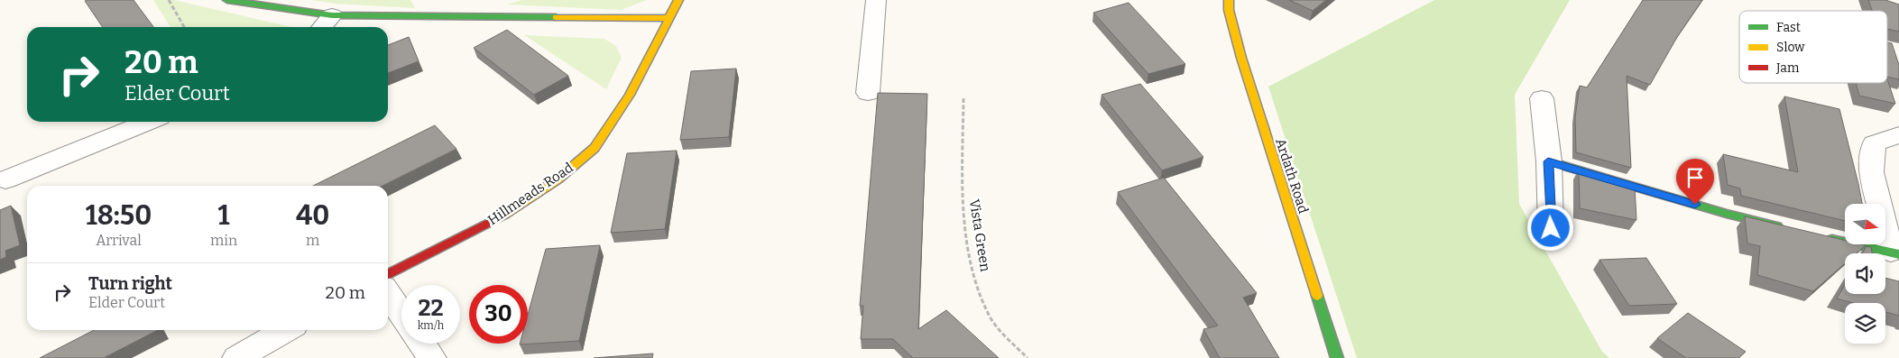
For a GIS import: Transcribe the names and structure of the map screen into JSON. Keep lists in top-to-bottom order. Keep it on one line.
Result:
{"streets":{"street":["Ardath Road","Hillmeads Road"],"path":["Vista Green"]},"legend":["Fast","Slow","Jam"],"north":"right","page":{"turn":["20 m","Elder Court"],"eta":["18:50","Arrival","1","min","40","m"],"list":[{"name":"Turn right","note":"Elder Court","value":"20 m"}],"speed":"22 km/h","limit":"30"}}
